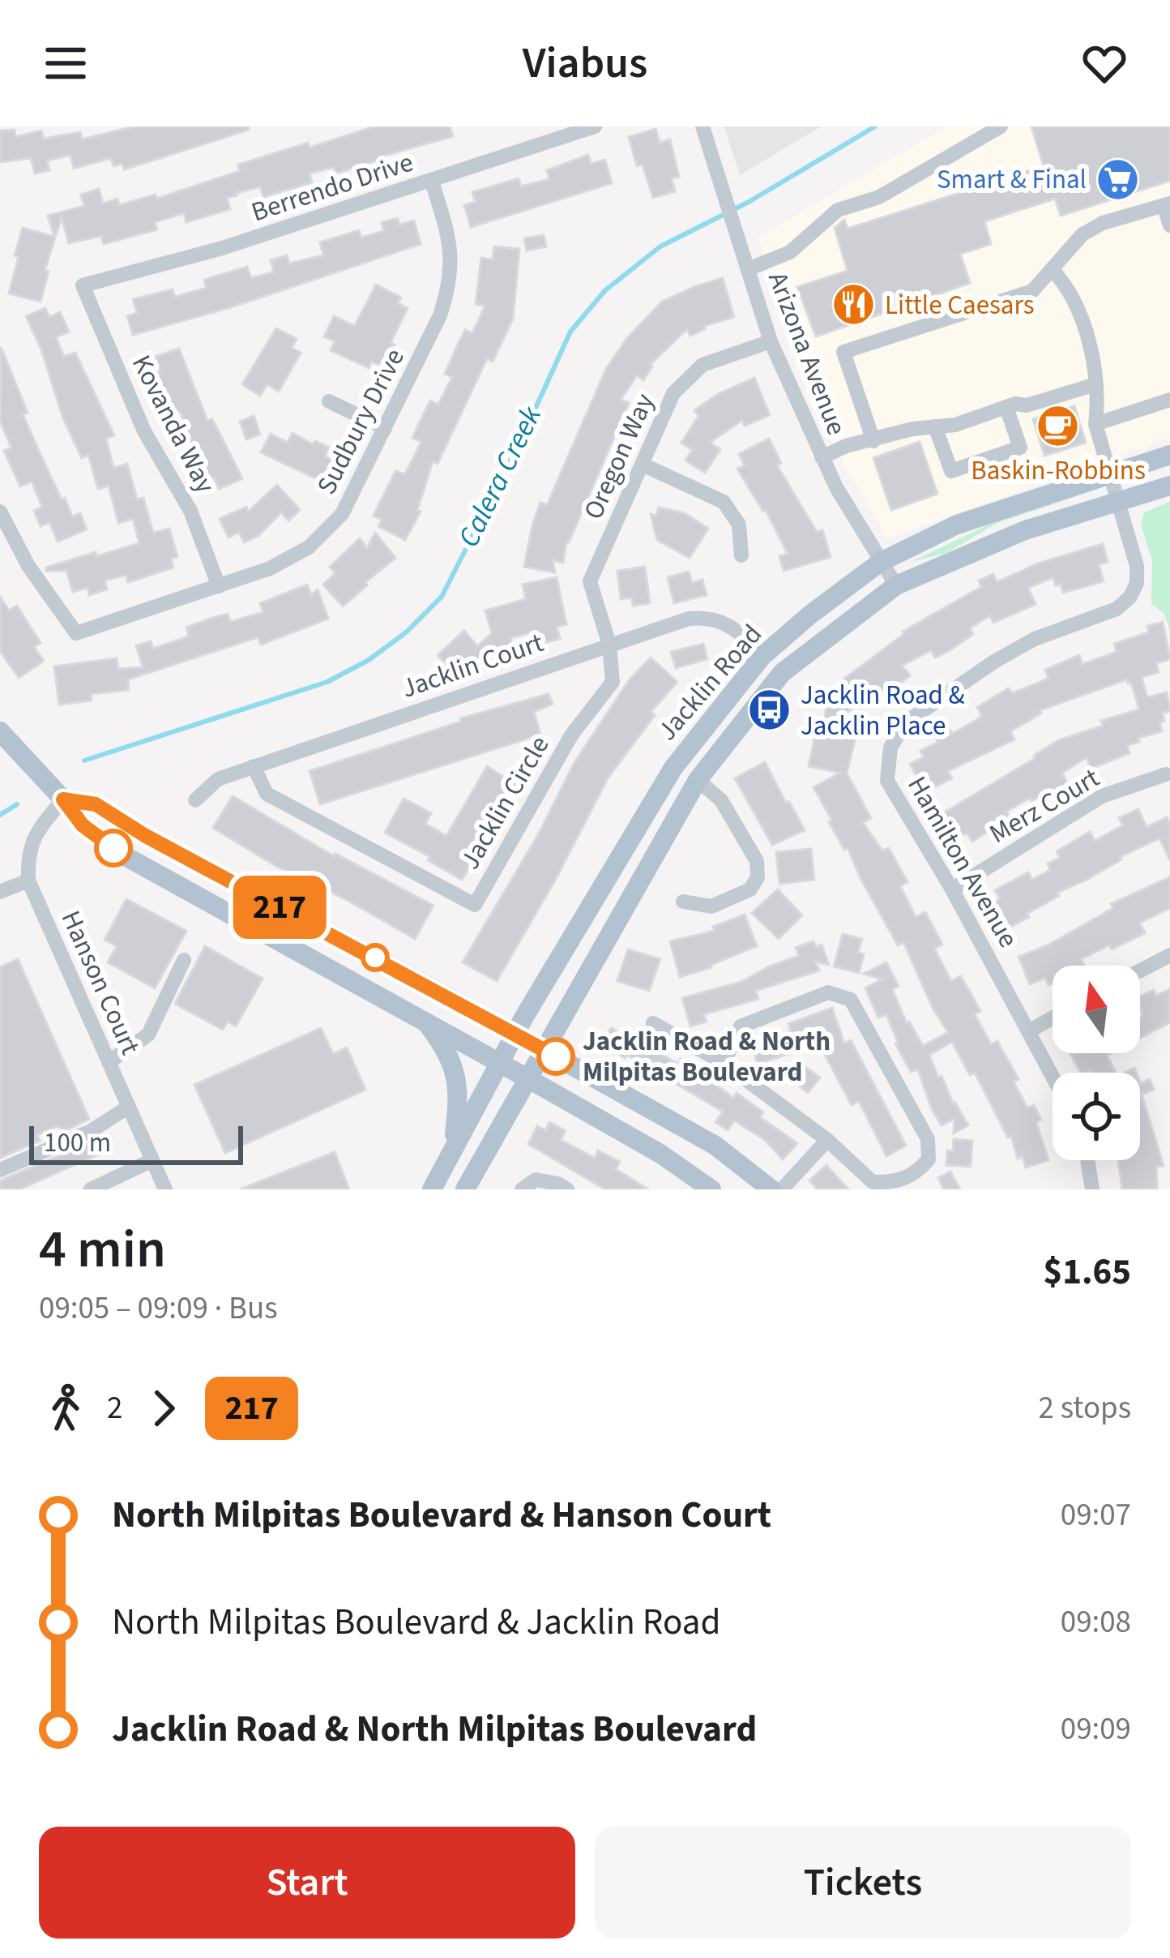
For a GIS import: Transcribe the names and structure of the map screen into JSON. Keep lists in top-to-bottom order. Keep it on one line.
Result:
{"streets":{"main road":["Jacklin Road"],"street":["Berrendo Drive","Arizona Avenue","Sudbury Drive","Kovanda Way","Oregon Way","Jacklin Court","Jacklin Circle","Merz Court","Hamilton Avenue","Hanson Court"]},"crossings":[["Berrendo Drive","Sudbury Drive"],["Berrendo Drive","Kovanda Way"],["Arizona Avenue","Oregon Way"],["Arizona Avenue","Jacklin Road"],["Sudbury Drive","Kovanda Way"],["Oregon Way","Jacklin Court"],["Oregon Way","Jacklin Circle"],["Jacklin Court","Jacklin Road"],["Jacklin Court","Jacklin Circle"],["Jacklin Road","Hamilton Avenue"],["Merz Court","Hamilton Avenue"]],"water":["Calera Creek"],"places":{"supermarket":["Smart & Final"],"restaurant":["Little Caesars"],"cafe":["Baskin-Robbins"],"bus stop":["Jacklin Road & Jacklin Place"],"other":["Jacklin Road & North Milpitas Boulevard"]},"lines":["bus line 217"],"scale_bar":"100 m","north":"top","page":{"header":"Viabus","on_map":"217","scale":"100 m","heading":["4 min","09:05 – 09:09 · Bus","$1.65"],"legs":["2","217","2 stops"],"list":[{"name":"North Milpitas Boulevard & Hanson Court","value":"09:07"},{"name":"North Milpitas Boulevard & Jacklin Road","value":"09:08"},{"name":"Jacklin Road & North Milpitas Boulevard","value":"09:09"}],"buttons":["Start","Tickets"]}}
